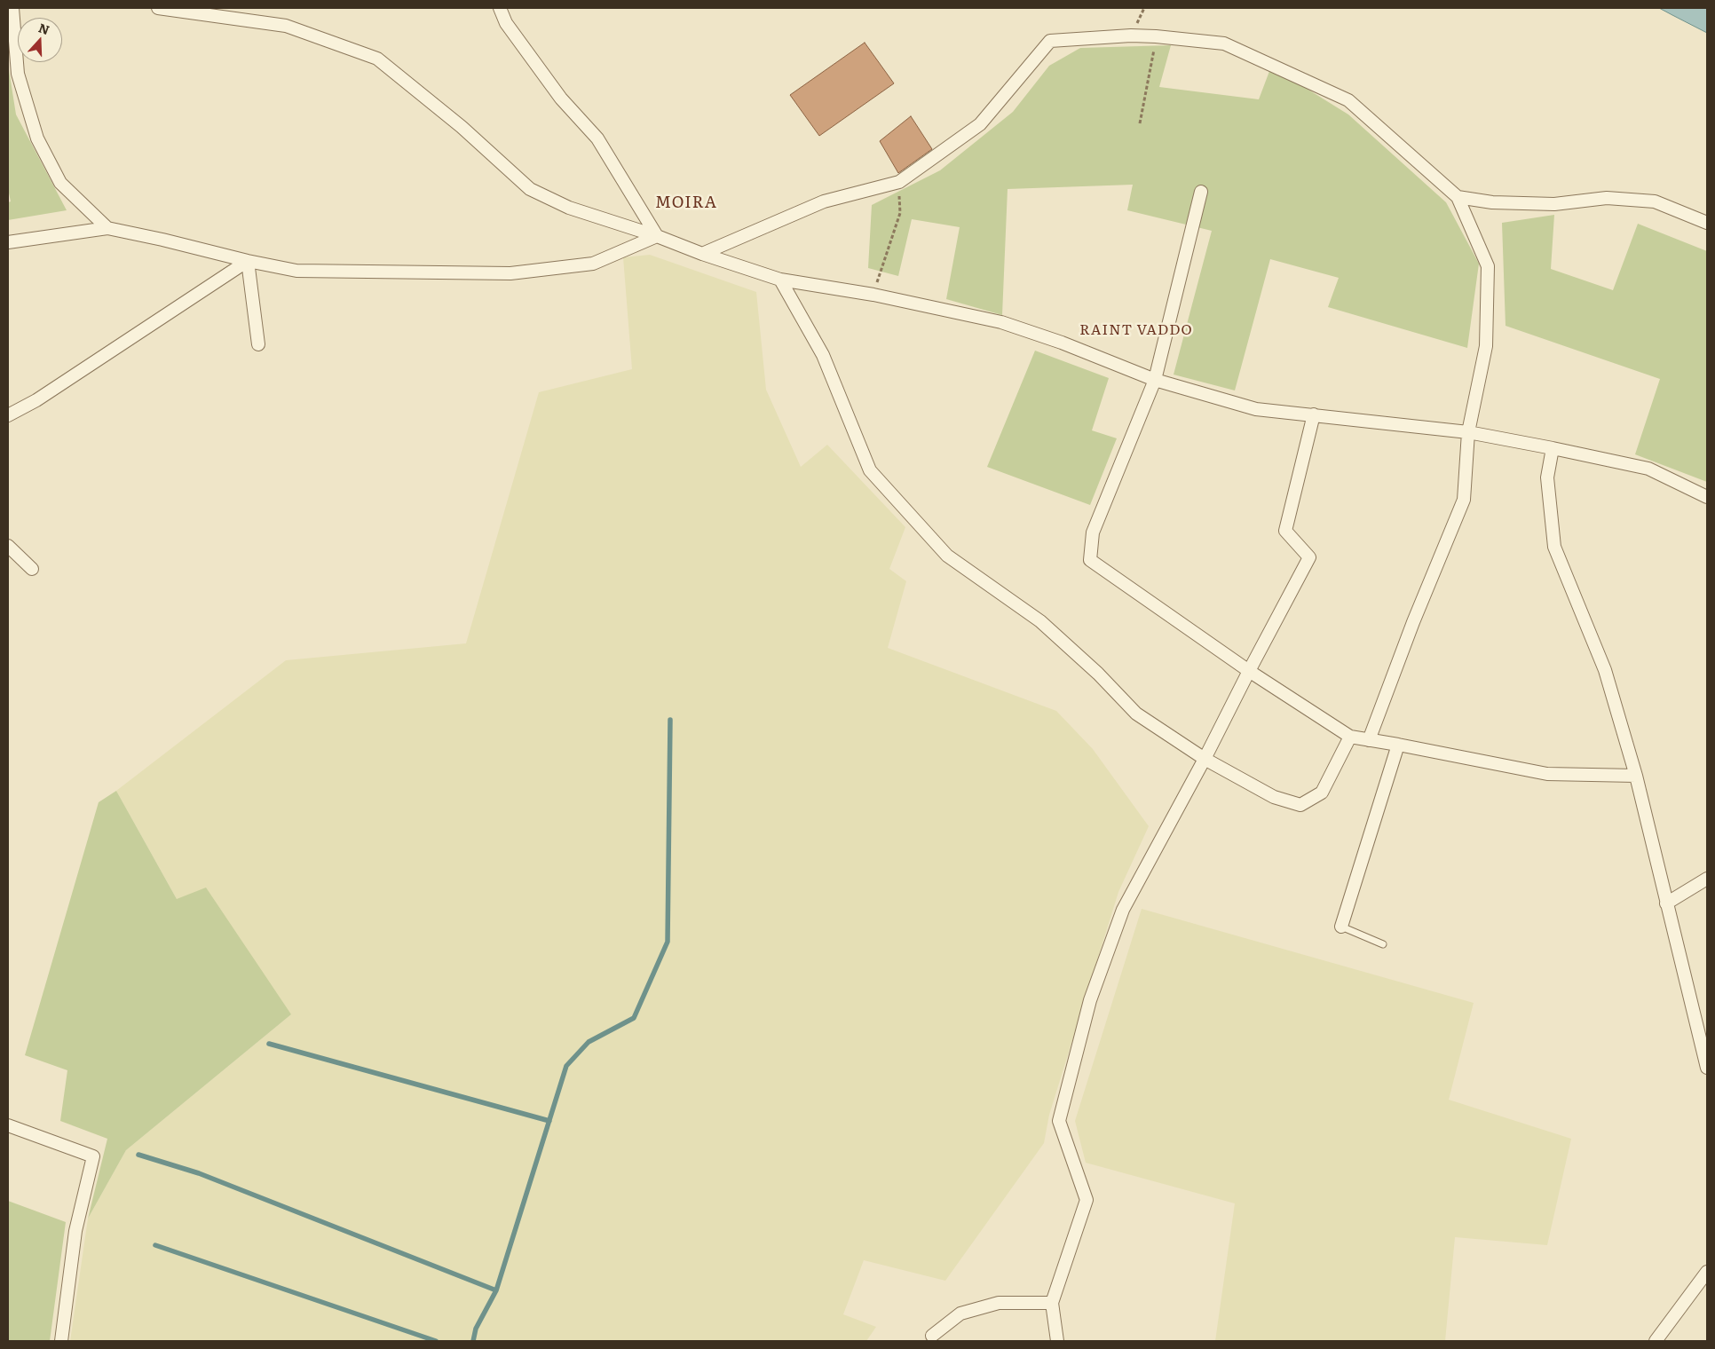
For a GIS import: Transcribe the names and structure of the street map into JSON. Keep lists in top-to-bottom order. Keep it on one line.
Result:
{"districts":["MOIRA","RAINT VADDO"],"north":"top"}
